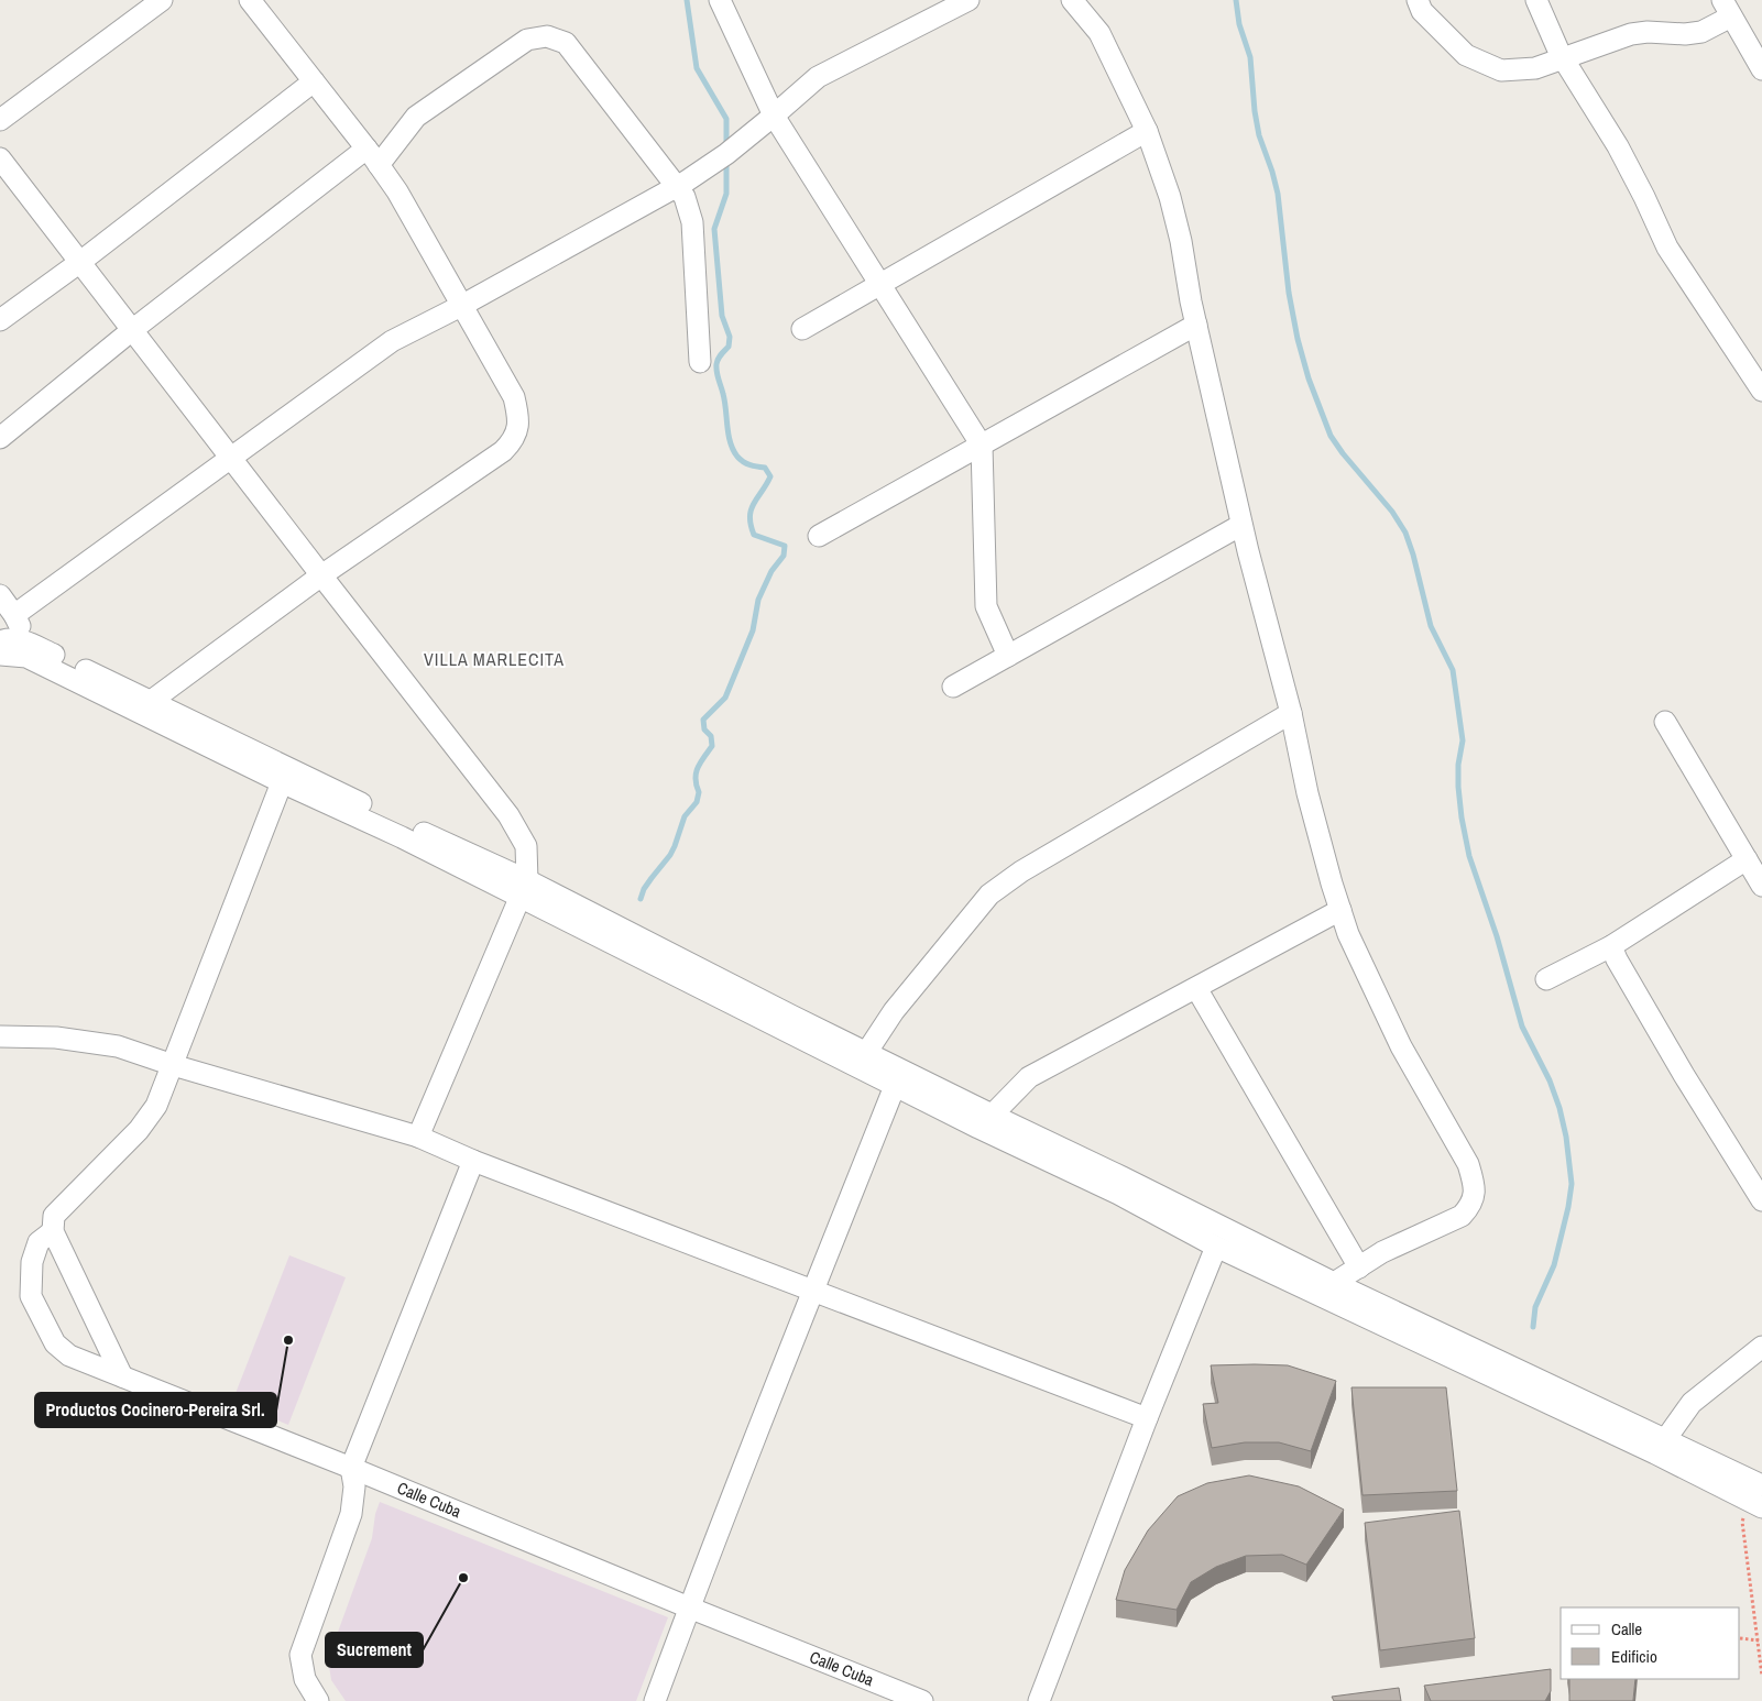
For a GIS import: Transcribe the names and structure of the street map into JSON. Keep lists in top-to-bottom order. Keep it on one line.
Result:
{"streets":{"street":["Calle Cuba"]},"districts":["VILLA MARLECITA"],"places":["Productos Cocinero-Pereira Srl.","Sucrement"],"legend":["Calle","Edificio"]}
